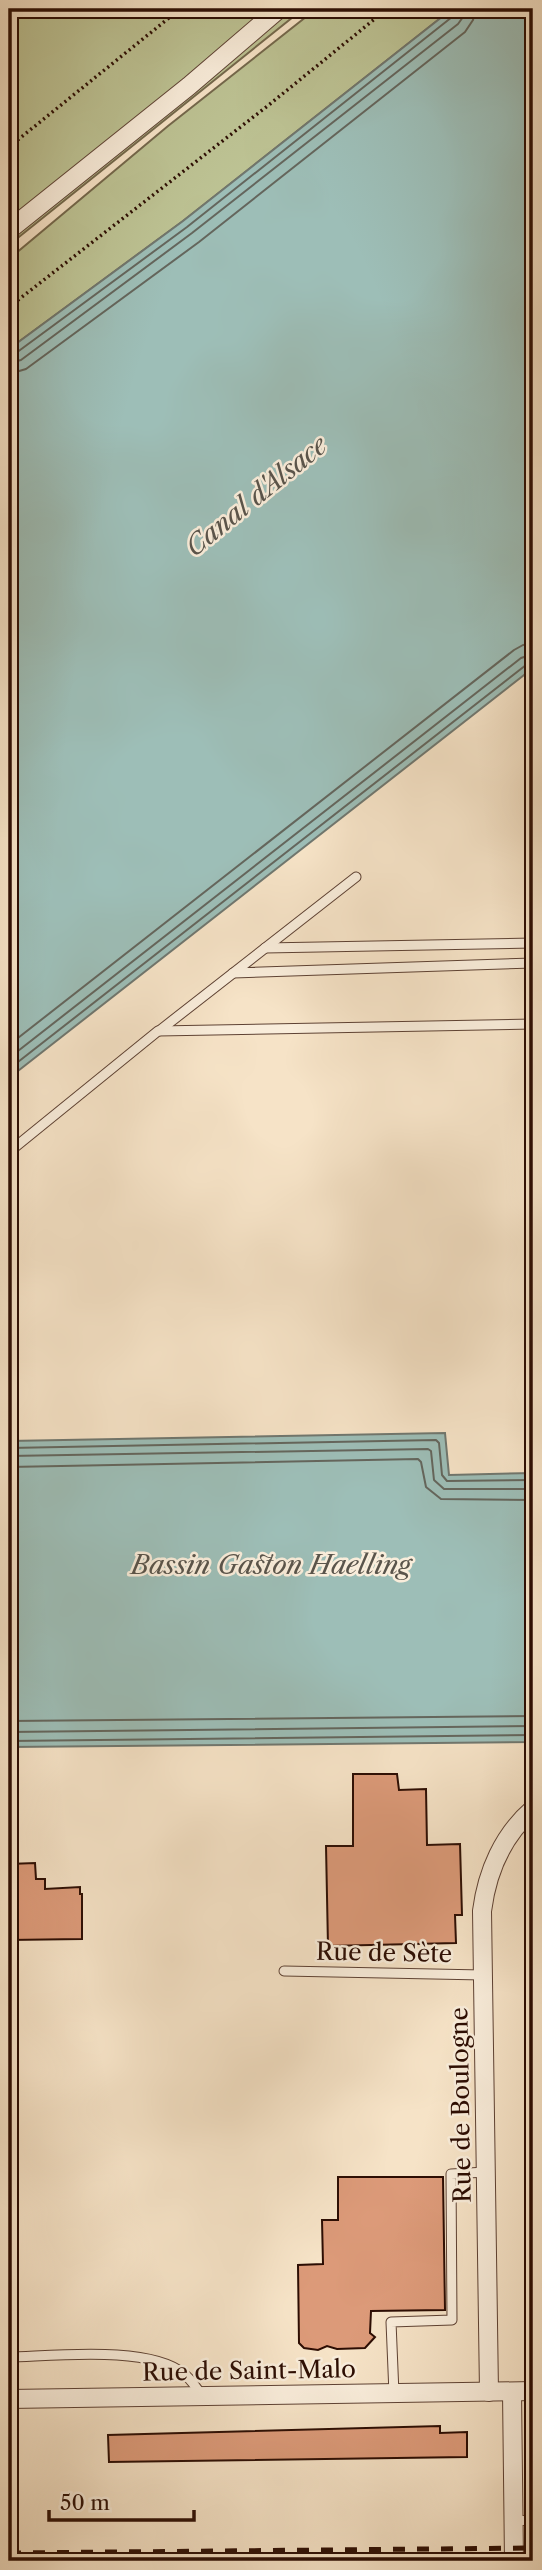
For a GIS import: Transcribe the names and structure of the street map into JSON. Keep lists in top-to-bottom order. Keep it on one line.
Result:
{"streets":{"street":["Rue de Boulogne","Rue de Saint-Malo"],"lane":["Rue de Sète"]},"crossings":[["Rue de Sète","Rue de Boulogne"],["Rue de Boulogne","Rue de Saint-Malo"]],"water":["Canal d'Alsace","Bassin Gaston Haelling"],"scale_bar":"50 m"}
